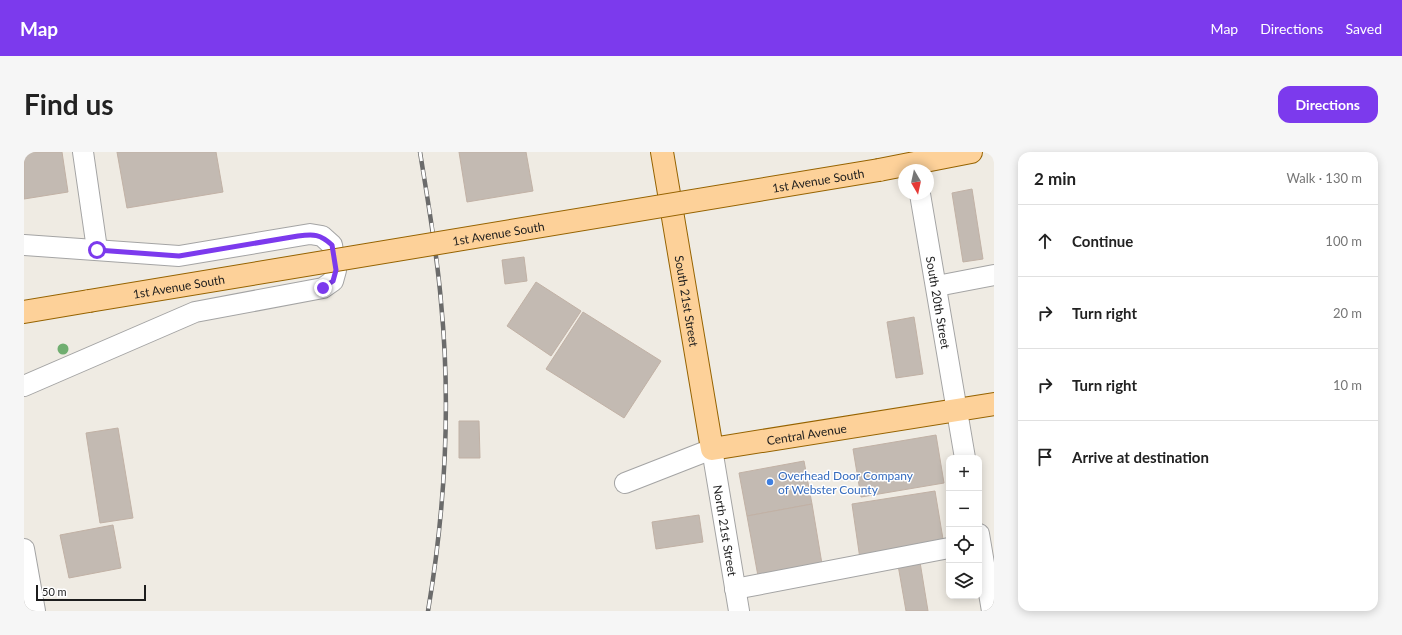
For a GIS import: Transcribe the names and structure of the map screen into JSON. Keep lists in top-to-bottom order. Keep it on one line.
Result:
{"streets":{"main road":["1st Avenue South","South 21st Street","Central Avenue"],"street":["South 20th Street","North 21st Street"]},"crossings":[["South 21st Street","Central Avenue"],["South 21st Street","North 21st Street"],["South 20th Street","Central Avenue"],["Central Avenue","North 21st Street"]],"places":["Overhead Door Company of Webster County"],"scale_bar":"50 m","north":"bottom","page":{"header":"Map","nav":["Map","Directions","Saved"],"buttons":"Directions","title":"Find us","heading":["2 min","Walk · 130 m"],"list":[["Continue","100 m"],["Turn right","20 m"],["Turn right","10 m"],"Arrive at destination"],"map_buttons":["+","−"],"scale":"50 m"}}
